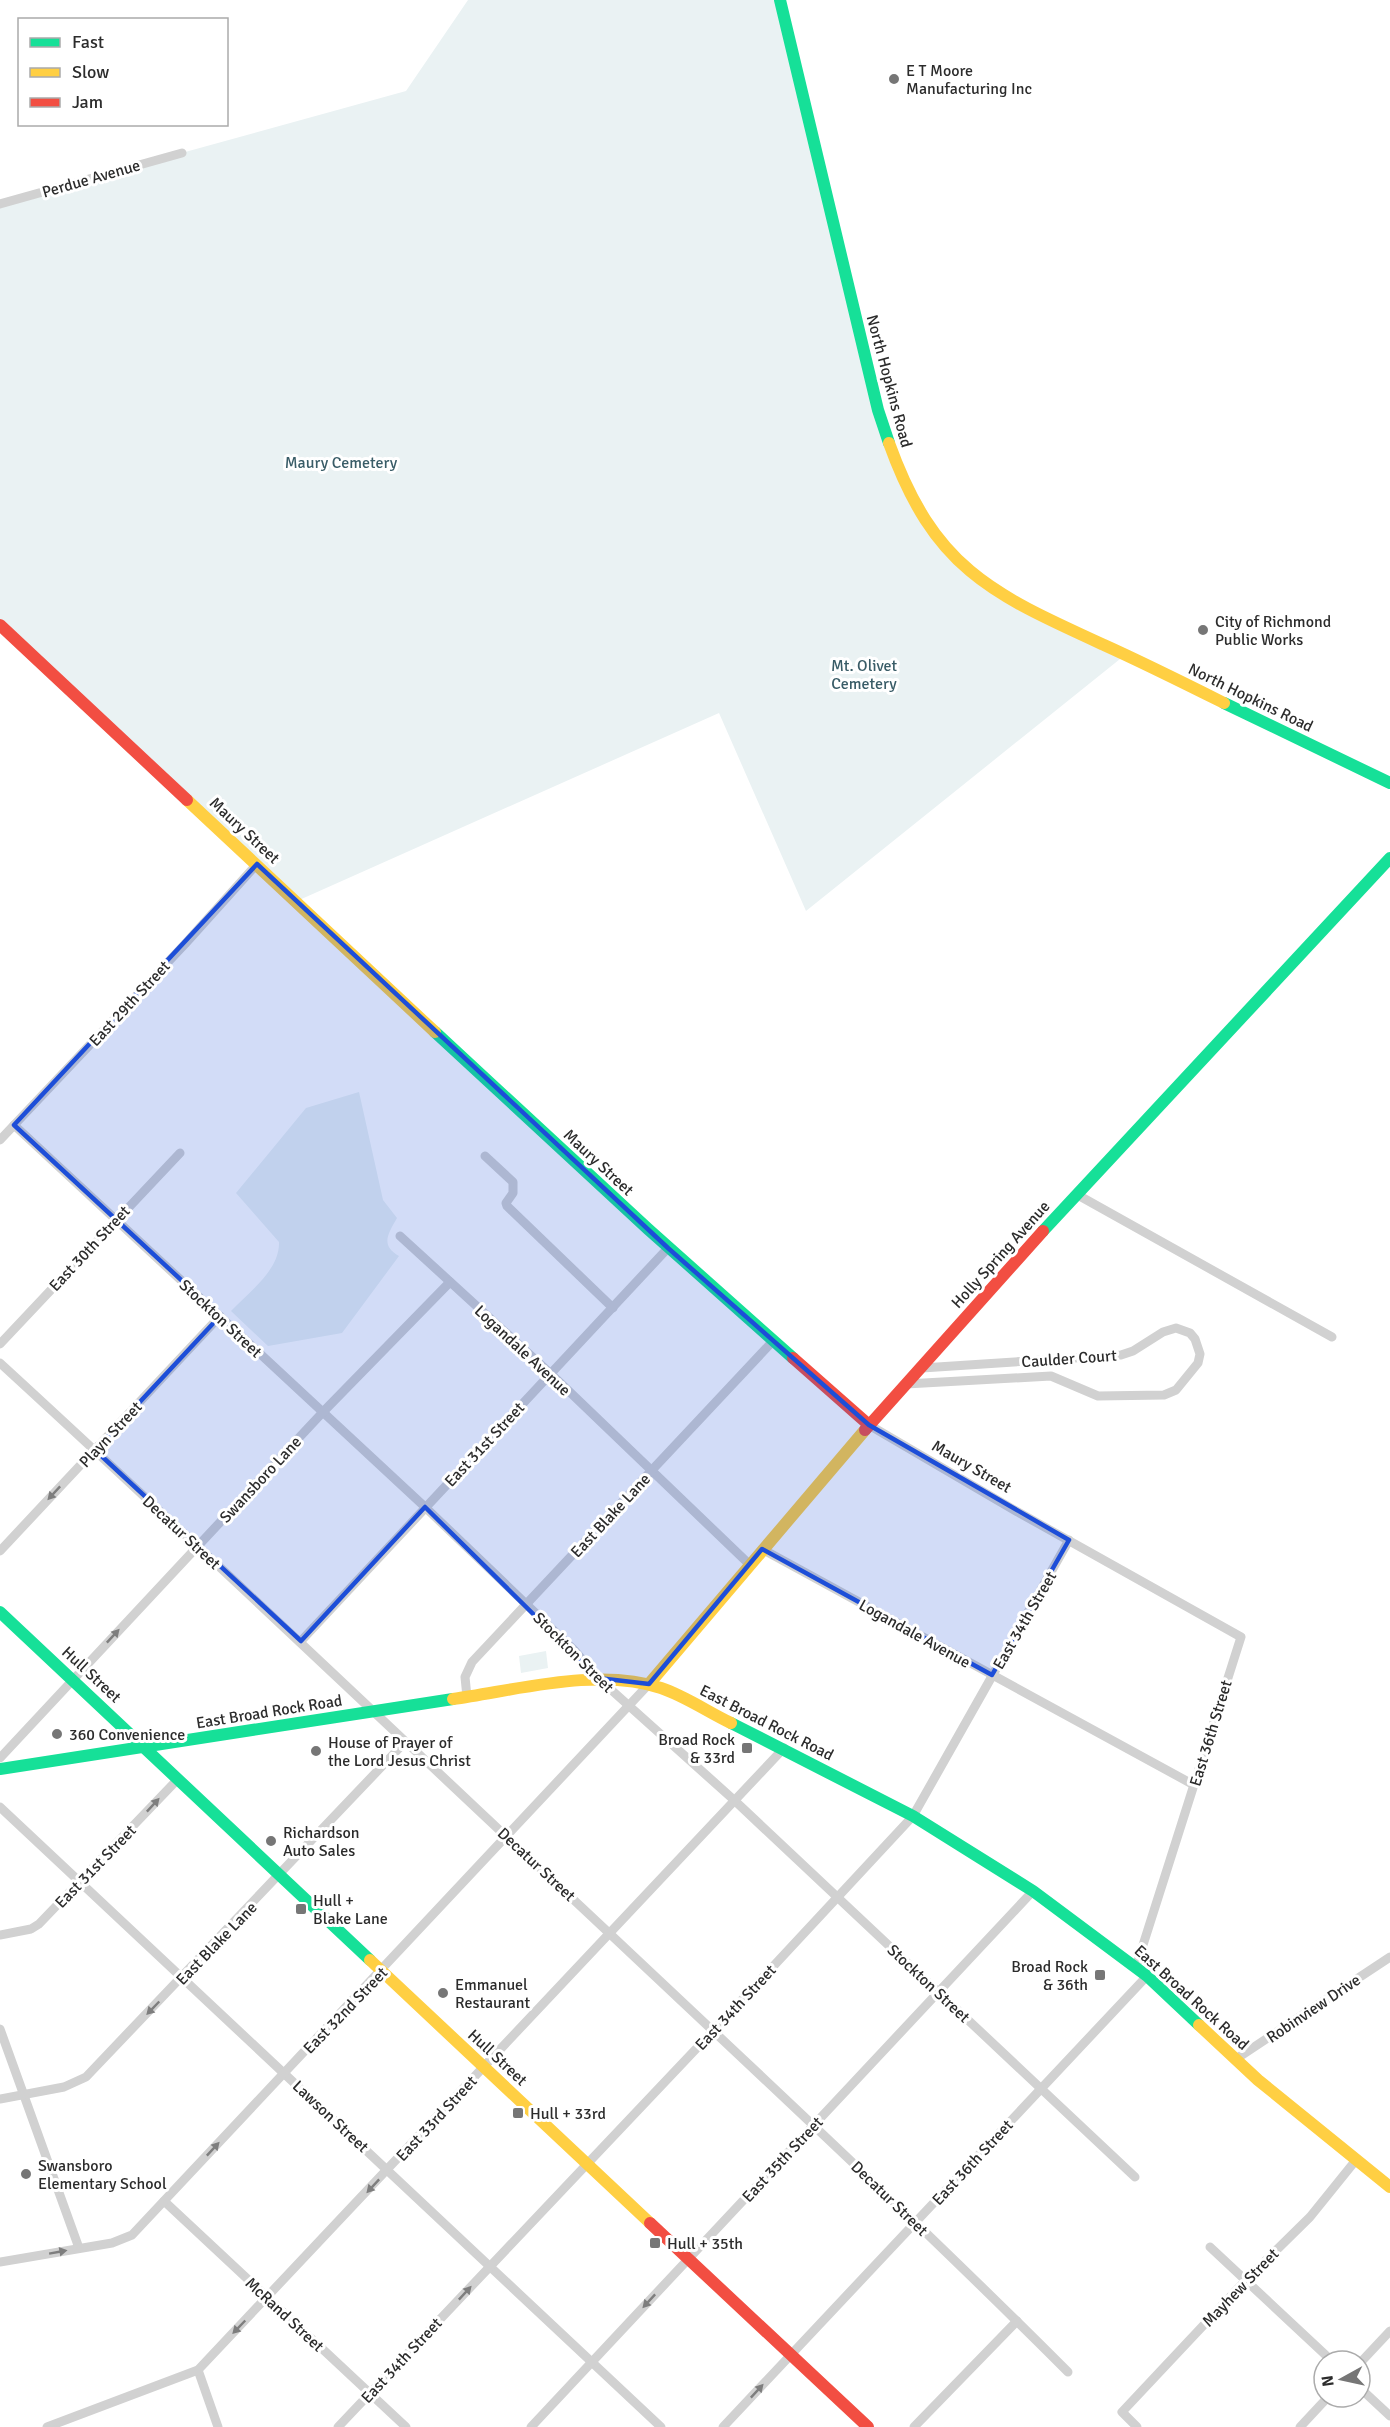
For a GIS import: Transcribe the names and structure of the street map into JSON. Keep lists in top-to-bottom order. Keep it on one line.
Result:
{"streets":{"main road":["North Hopkins Road","Maury Street","Holly Spring Avenue","Hull Street","East Broad Rock Road"],"street":["Perdue Avenue","East 29th Street","East 30th Street","Stockton Street","Logandale Avenue","Caulder Court","Playn Street","East 31st Street","Swansboro Lane","East Blake Lane","Decatur Street","East 34th Street","East 36th Street","Robinview Drive","East 32nd Street","Lawson Street","East 33rd Street","East 35th Street","Mayhew Street","McRand Street"]},"crossings":[["Maury Street","East 29th Street"],["Maury Street","Holly Spring Avenue"],["Maury Street","East 31st Street"],["Maury Street","East Blake Lane"],["Maury Street","East 34th Street"],["Maury Street","East 36th Street"],["East 29th Street","Stockton Street"],["East 30th Street","Stockton Street"],["Holly Spring Avenue","Logandale Avenue"],["Holly Spring Avenue","Caulder Court"],["Holly Spring Avenue","East Broad Rock Road"],["Holly Spring Avenue","East 32nd Street"],["Stockton Street","Playn Street"],["Stockton Street","East 31st Street"],["Stockton Street","Swansboro Lane"],["Stockton Street","East Blake Lane"],["Stockton Street","East 34th Street"],["Stockton Street","East Broad Rock Road"],["Stockton Street","East 36th Street"],["Stockton Street","East 32nd Street"],["Stockton Street","East 33rd Street"],["Stockton Street","East 35th Street"],["Logandale Avenue","East 31st Street"],["Logandale Avenue","Swansboro Lane"],["Logandale Avenue","East Blake Lane"],["Logandale Avenue","East 34th Street"],["Logandale Avenue","East 36th Street"],["Playn Street","Decatur Street"],["East 31st Street","Decatur Street"],["East 31st Street","Hull Street"],["East 31st Street","Lawson Street"],["Swansboro Lane","Decatur Street"],["Swansboro Lane","Hull Street"],["East Blake Lane","Decatur Street"],["East Blake Lane","Hull Street"],["East Blake Lane","East Broad Rock Road"],["East Blake Lane","Lawson Street"],["Decatur Street","East 34th Street"],["Decatur Street","East Broad Rock Road"],["Decatur Street","East 36th Street"],["Decatur Street","East 32nd Street"],["Decatur Street","East 33rd Street"],["Decatur Street","East 35th Street"],["East 34th Street","Hull Street"],["East 34th Street","East Broad Rock Road"],["East 34th Street","Lawson Street"],["East 34th Street","McRand Street"],["Hull Street","East Broad Rock Road"],["Hull Street","East 36th Street"],["Hull Street","East 32nd Street"],["Hull Street","East 33rd Street"],["Hull Street","East 35th Street"],["East Broad Rock Road","East 36th Street"],["East Broad Rock Road","Robinview Drive"],["East Broad Rock Road","East 32nd Street"],["East Broad Rock Road","East 33rd Street"],["East Broad Rock Road","East 35th Street"],["East Broad Rock Road","Mayhew Street"],["East 32nd Street","Lawson Street"],["East 32nd Street","McRand Street"],["Lawson Street","East 33rd Street"],["Lawson Street","East 35th Street"],["East 33rd Street","McRand Street"]],"one_way":["Playn Street"],"parks":["Maury Cemetery","Mt. Olivet Cemetery"],"places":{"other":["E T Moore Manufacturing Inc","City of Richmond Public Works","360 Convenience","House of Prayer of the Lord Jesus Christ","Richardson Auto Sales","Emmanuel Restaurant","Swansboro Elementary School"],"transit":["Broad Rock & 33rd","Hull + Blake Lane","Broad Rock & 36th","Hull + 33rd","Hull + 35th"]},"legend":["Fast","Slow","Jam"],"north":"left"}
